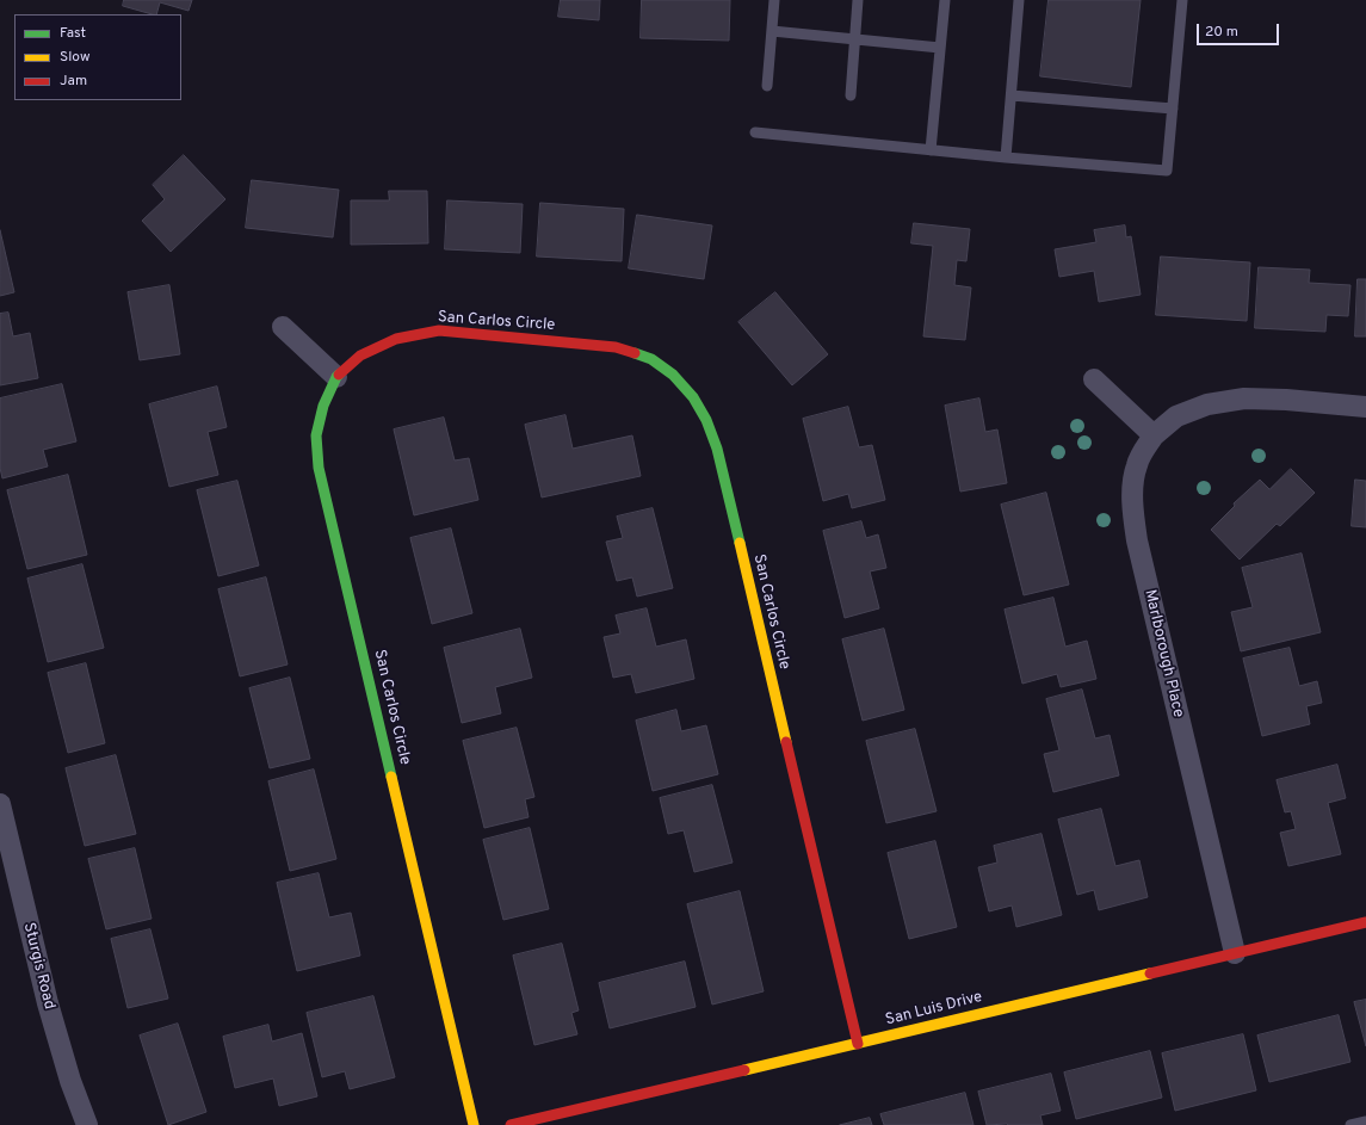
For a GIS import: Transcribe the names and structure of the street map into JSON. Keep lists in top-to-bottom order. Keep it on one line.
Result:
{"streets":{"street":["San Carlos Circle","Marlborough Place","Sturgis Road","San Luis Drive"]},"crossings":[["San Carlos Circle","San Luis Drive"],["Marlborough Place","San Luis Drive"]],"legend":["Fast","Slow","Jam"],"scale_bar":"20 m"}
